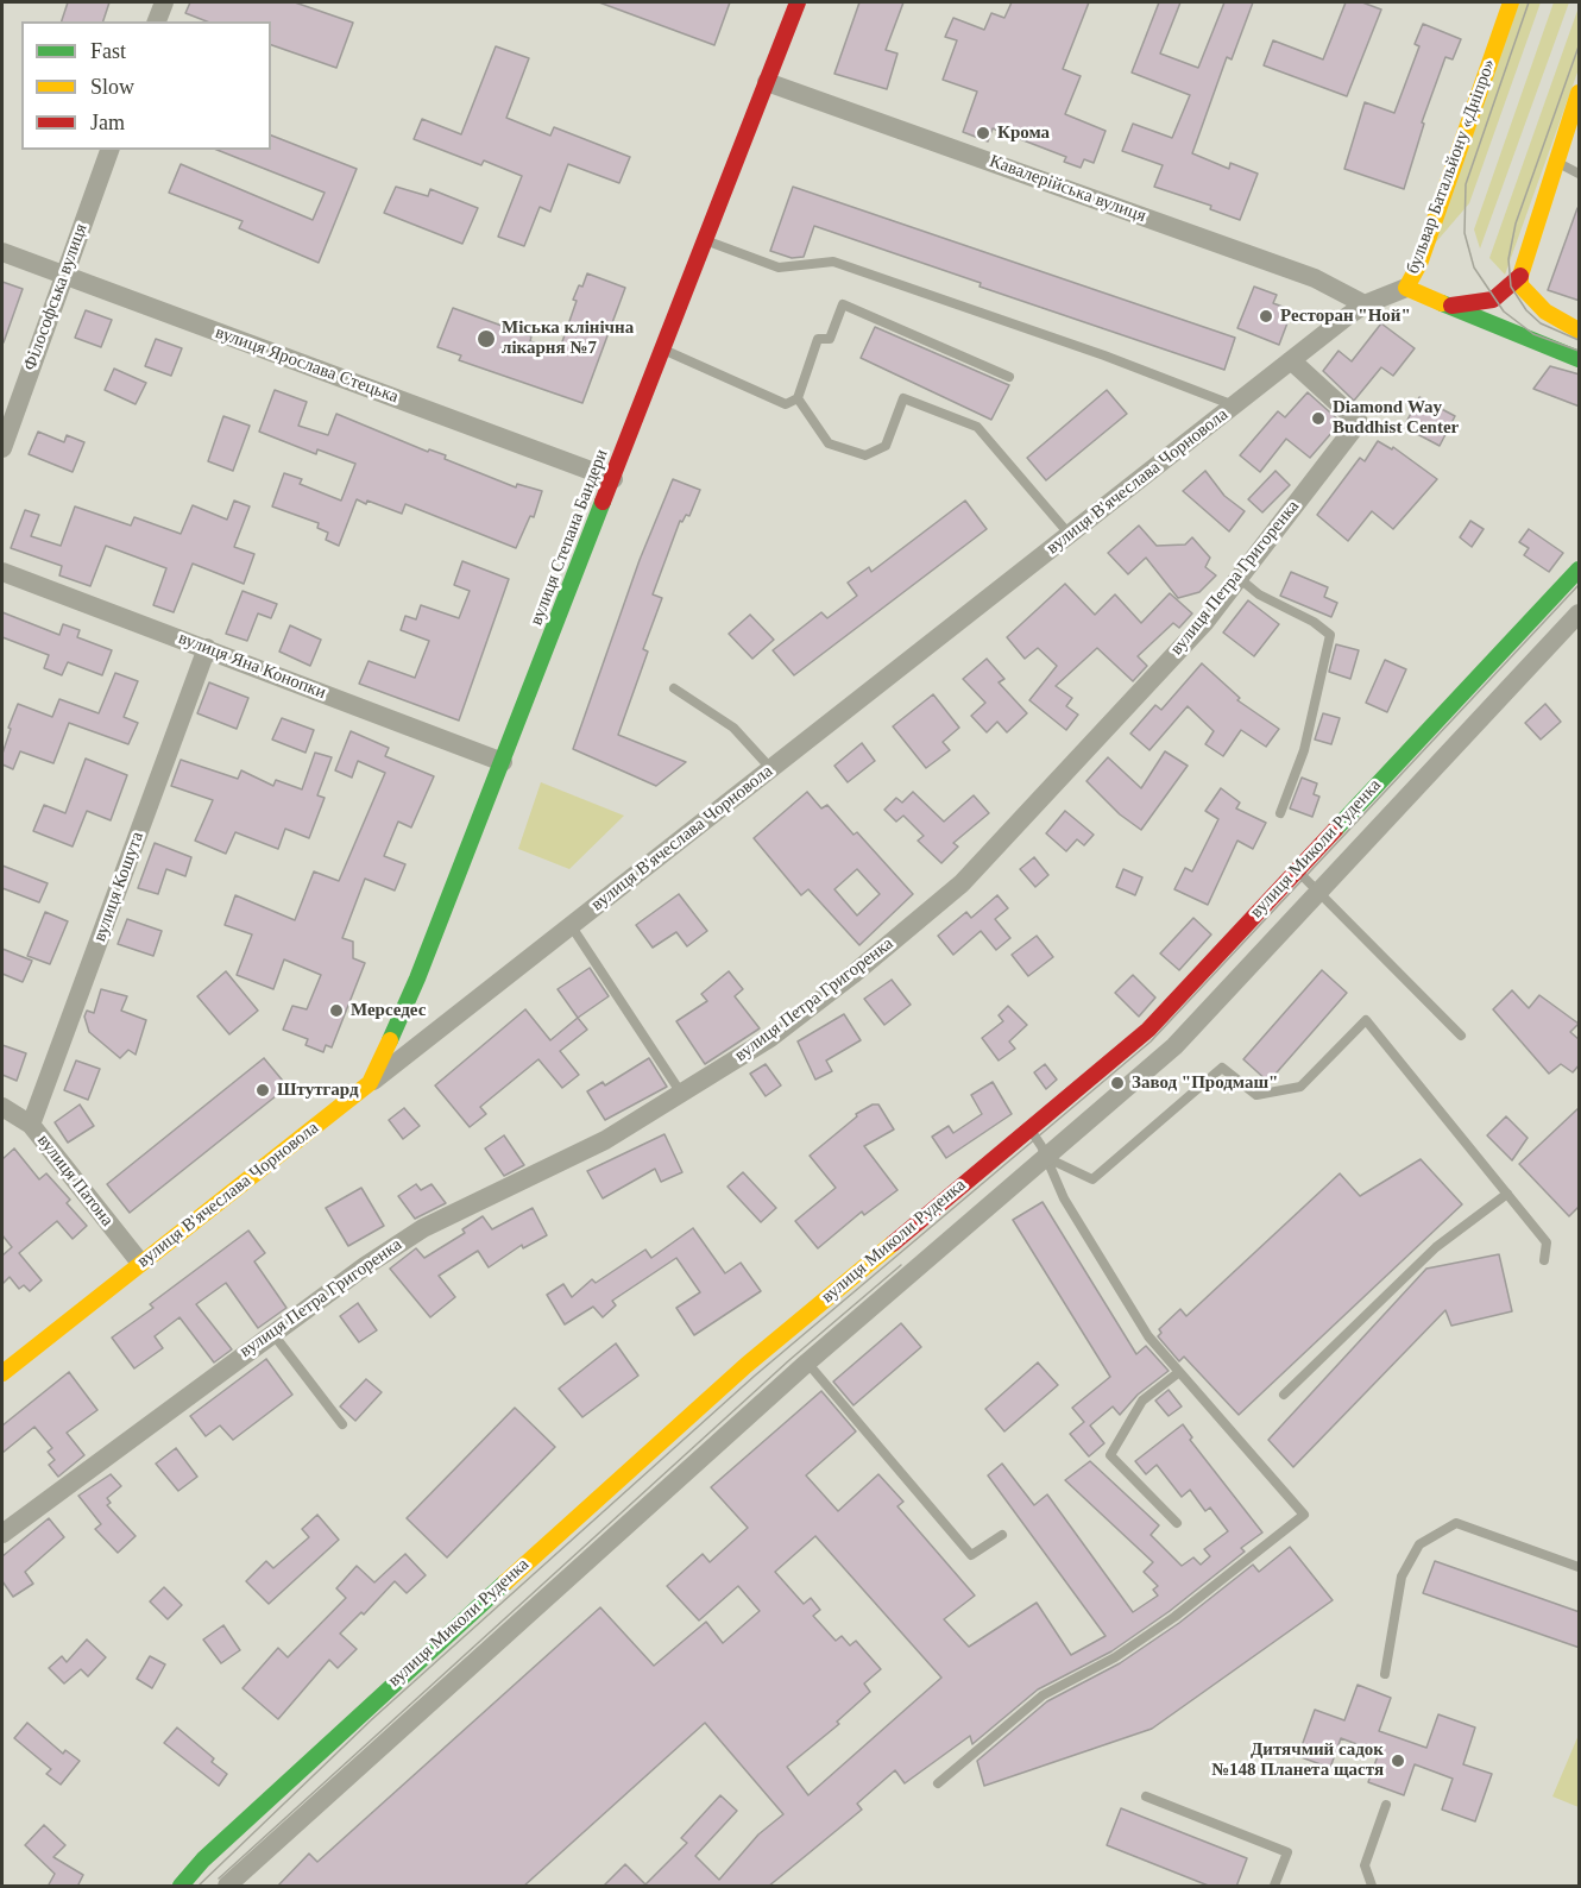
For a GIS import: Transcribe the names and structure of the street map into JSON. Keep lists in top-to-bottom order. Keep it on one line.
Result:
{"streets":{"street":["бульвар Батальйону «Дніпро»","Кавалерійська вулиця","Філософська вулиця","вулиця Ярослава Стецька","вулиця В'ячеслава Чорновола","вулиця Степана Бандери","вулиця Петра Григоренка","вулиця Яна Конопки","вулиця Миколи Руденка","вулиця Кошута","вулиця Патона"]},"crossings":[["бульвар Батальйону «Дніпро»","Кавалерійська вулиця"],["бульвар Батальйону «Дніпро»","вулиця В'ячеслава Чорновола"],["Кавалерійська вулиця","вулиця В'ячеслава Чорновола"],["Кавалерійська вулиця","вулиця Степана Бандери"],["Філософська вулиця","вулиця Ярослава Стецька"],["вулиця Ярослава Стецька","вулиця Степана Бандери"],["вулиця В'ячеслава Чорновола","вулиця Степана Бандери"],["вулиця В'ячеслава Чорновола","вулиця Петра Григоренка"],["вулиця В'ячеслава Чорновола","вулиця Патона"],["вулиця Степана Бандери","вулиця Яна Конопки"],["вулиця Яна Конопки","вулиця Кошута"],["вулиця Кошута","вулиця Патона"]],"places":["Крома","Ресторан \"Ной\"","Міська клінічна лікарня №7","Diamond Way Buddhist Center","Мерседес","Завод \"Продмаш\"","Штутгард","Дитячмий садок №148 Планета щастя"],"legend":["Fast","Slow","Jam"]}
